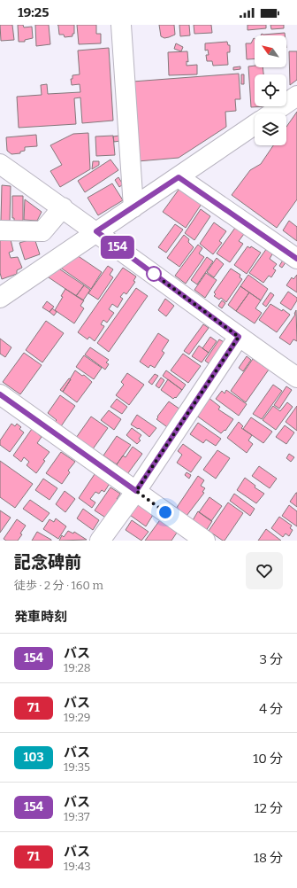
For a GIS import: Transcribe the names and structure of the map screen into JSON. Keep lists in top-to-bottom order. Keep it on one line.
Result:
{"lines":["bus line 154"],"north":"top left","page":{"status":"19:25","on_map":"154","heading":[["記念碑前","徒歩 · 2 分 · 160 m"],"発車時刻"],"list":[{"mark":"154","name":"バス","note":"19:28","value":"3 分"},{"mark":"71","name":"バス","note":"19:29","value":"4 分"},{"mark":"103","name":"バス","note":"19:35","value":"10 分"},{"mark":"154","name":"バス","note":"19:37","value":"12 分"},{"mark":"71","name":"バス","note":"19:43","value":"18 分"}]}}
